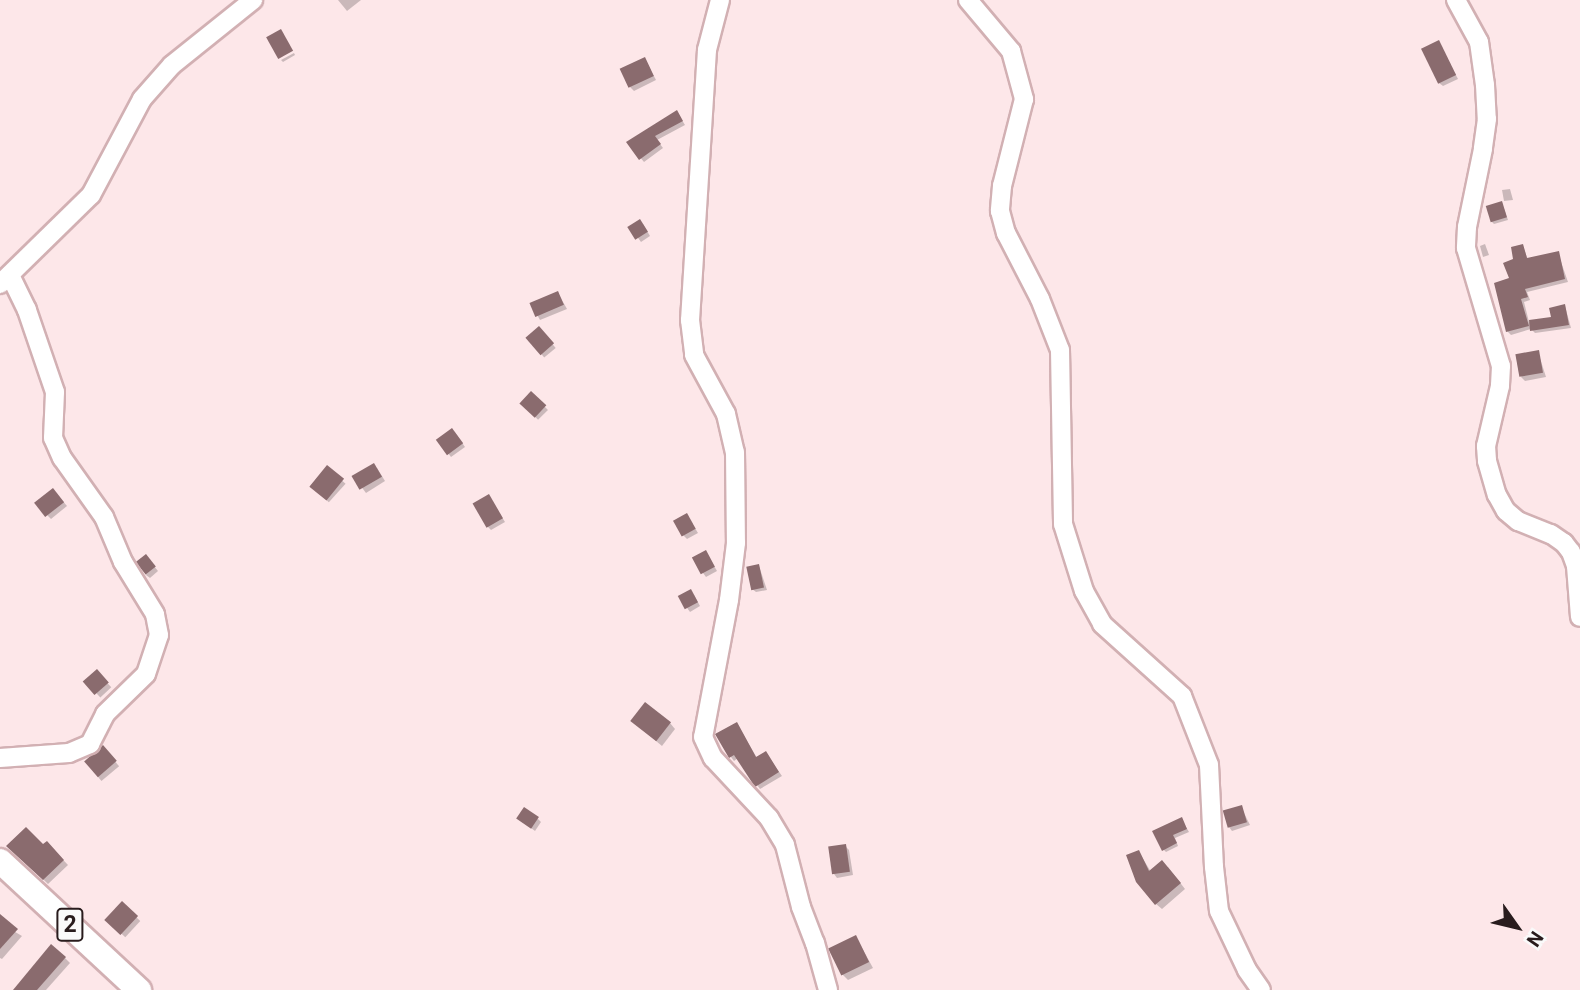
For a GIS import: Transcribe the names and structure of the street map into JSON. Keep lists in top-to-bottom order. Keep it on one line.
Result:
{"streets":{"highway":["2"]},"north":"bottom right"}
